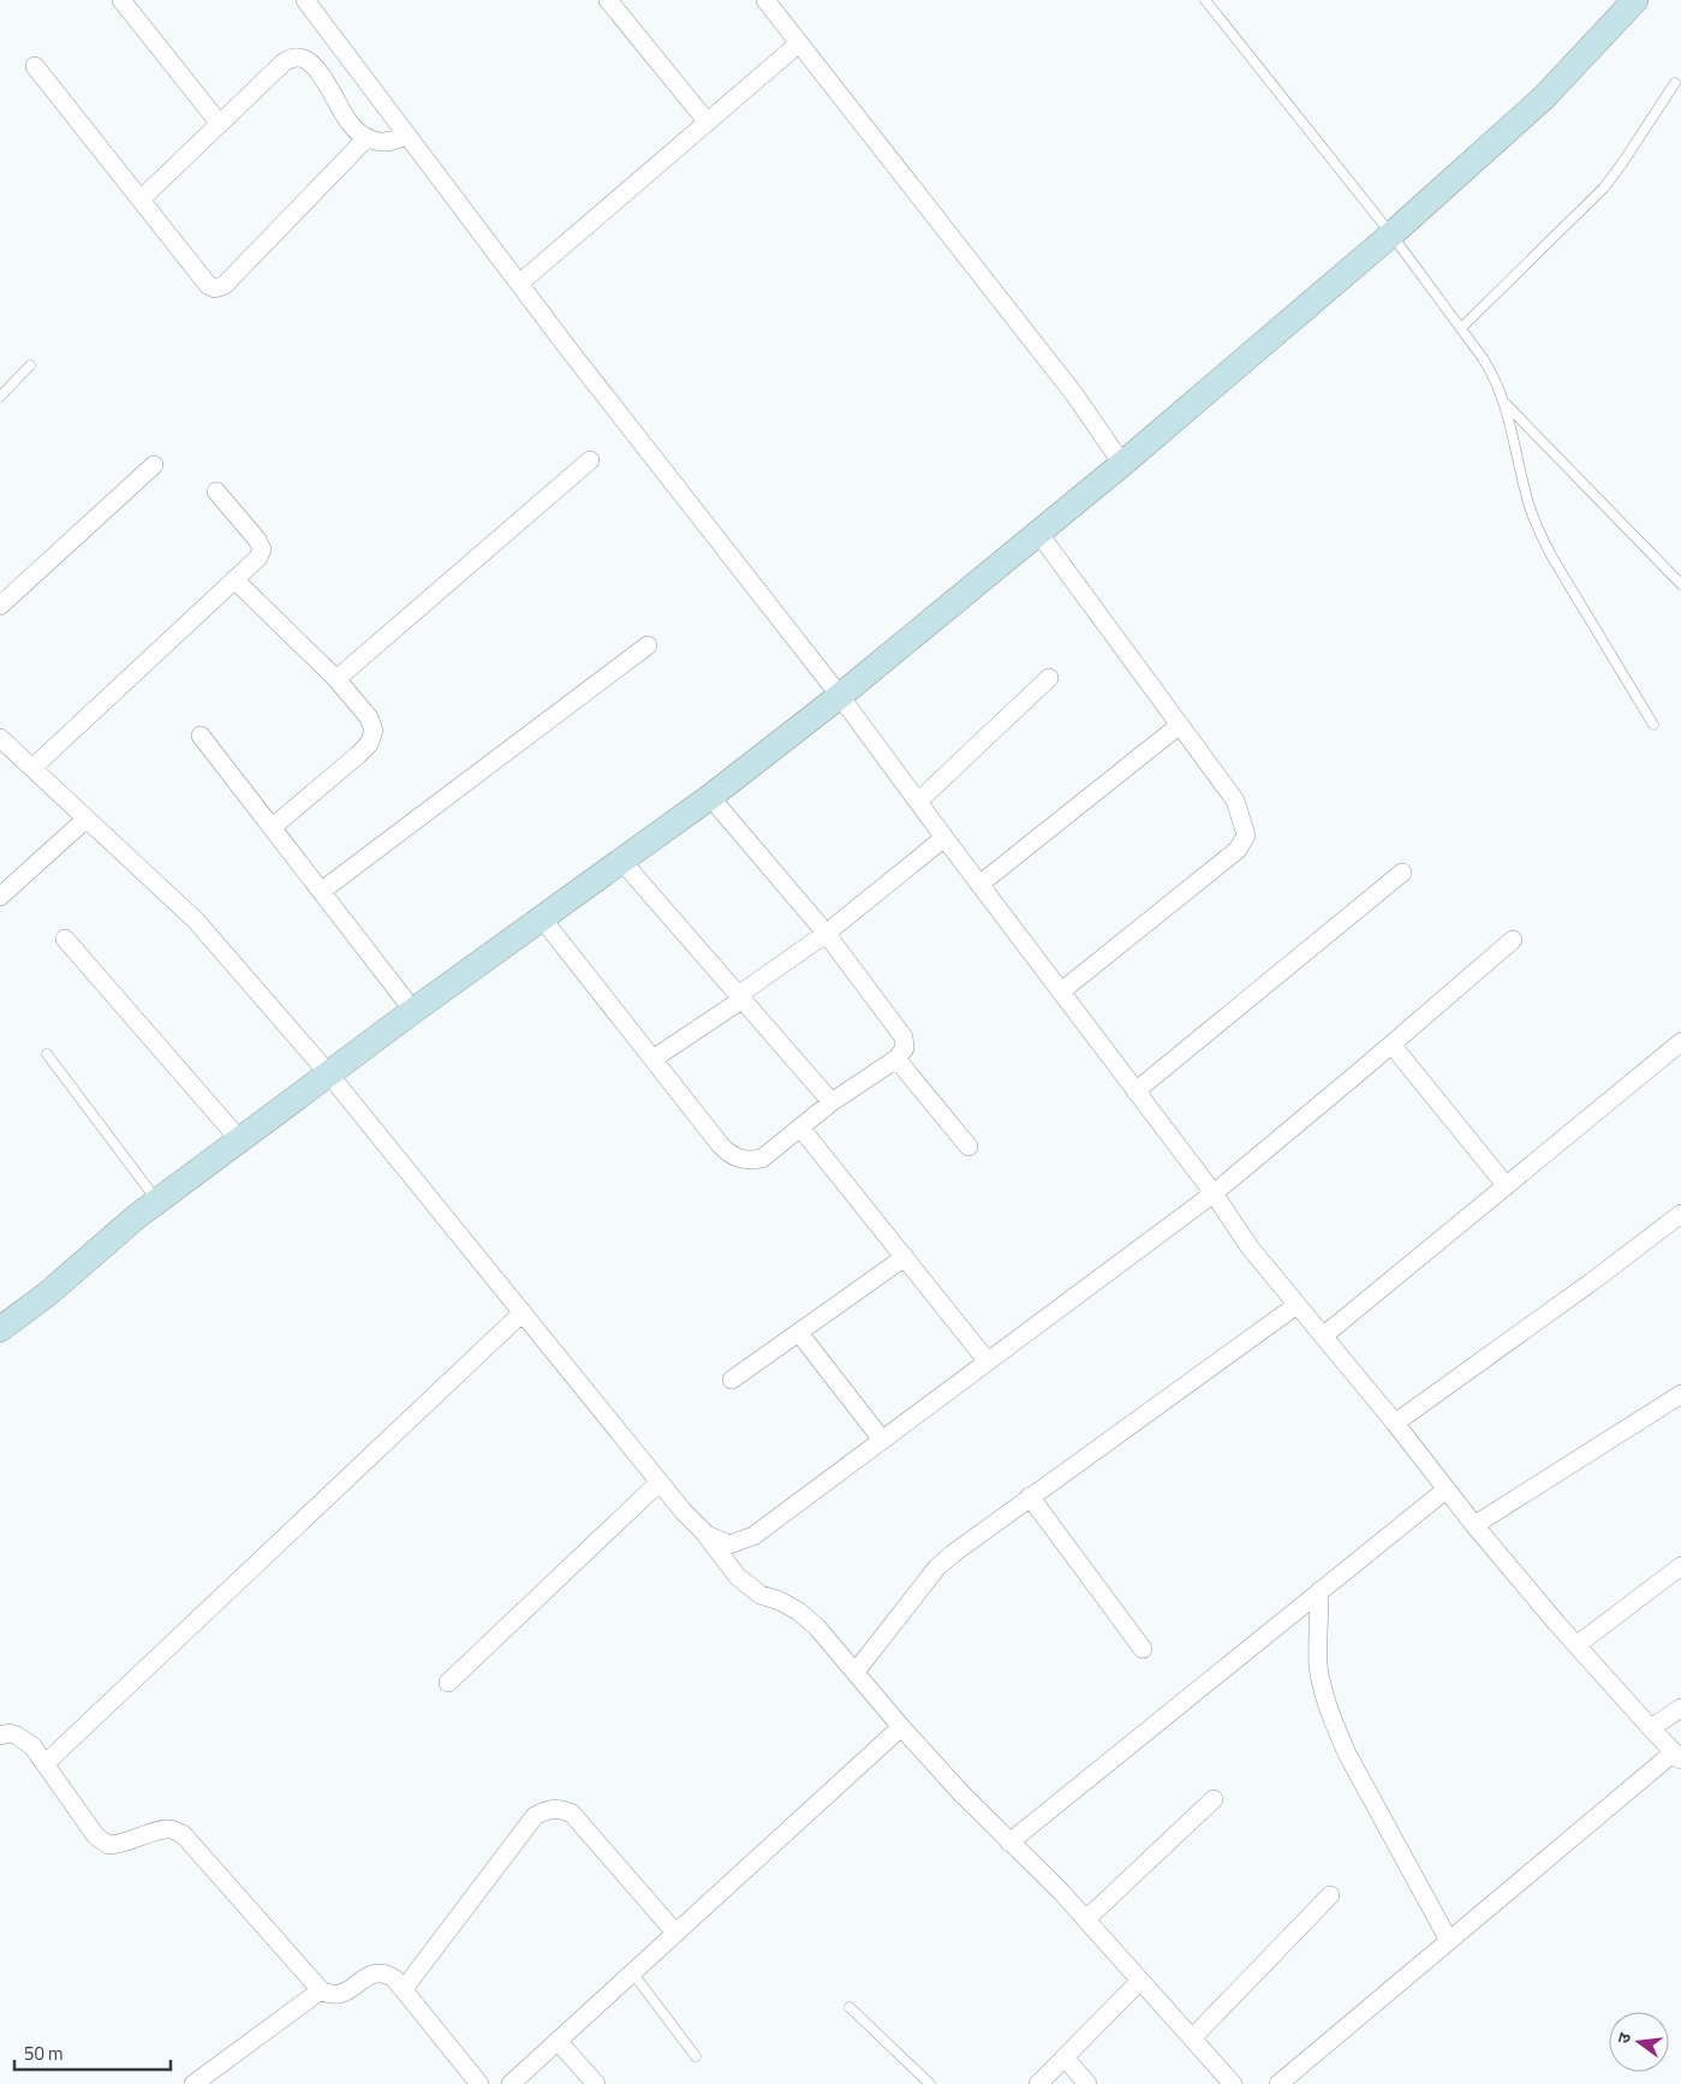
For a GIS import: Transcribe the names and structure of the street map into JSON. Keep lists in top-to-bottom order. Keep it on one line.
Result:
{"scale_bar":"50 m","north":"left"}
